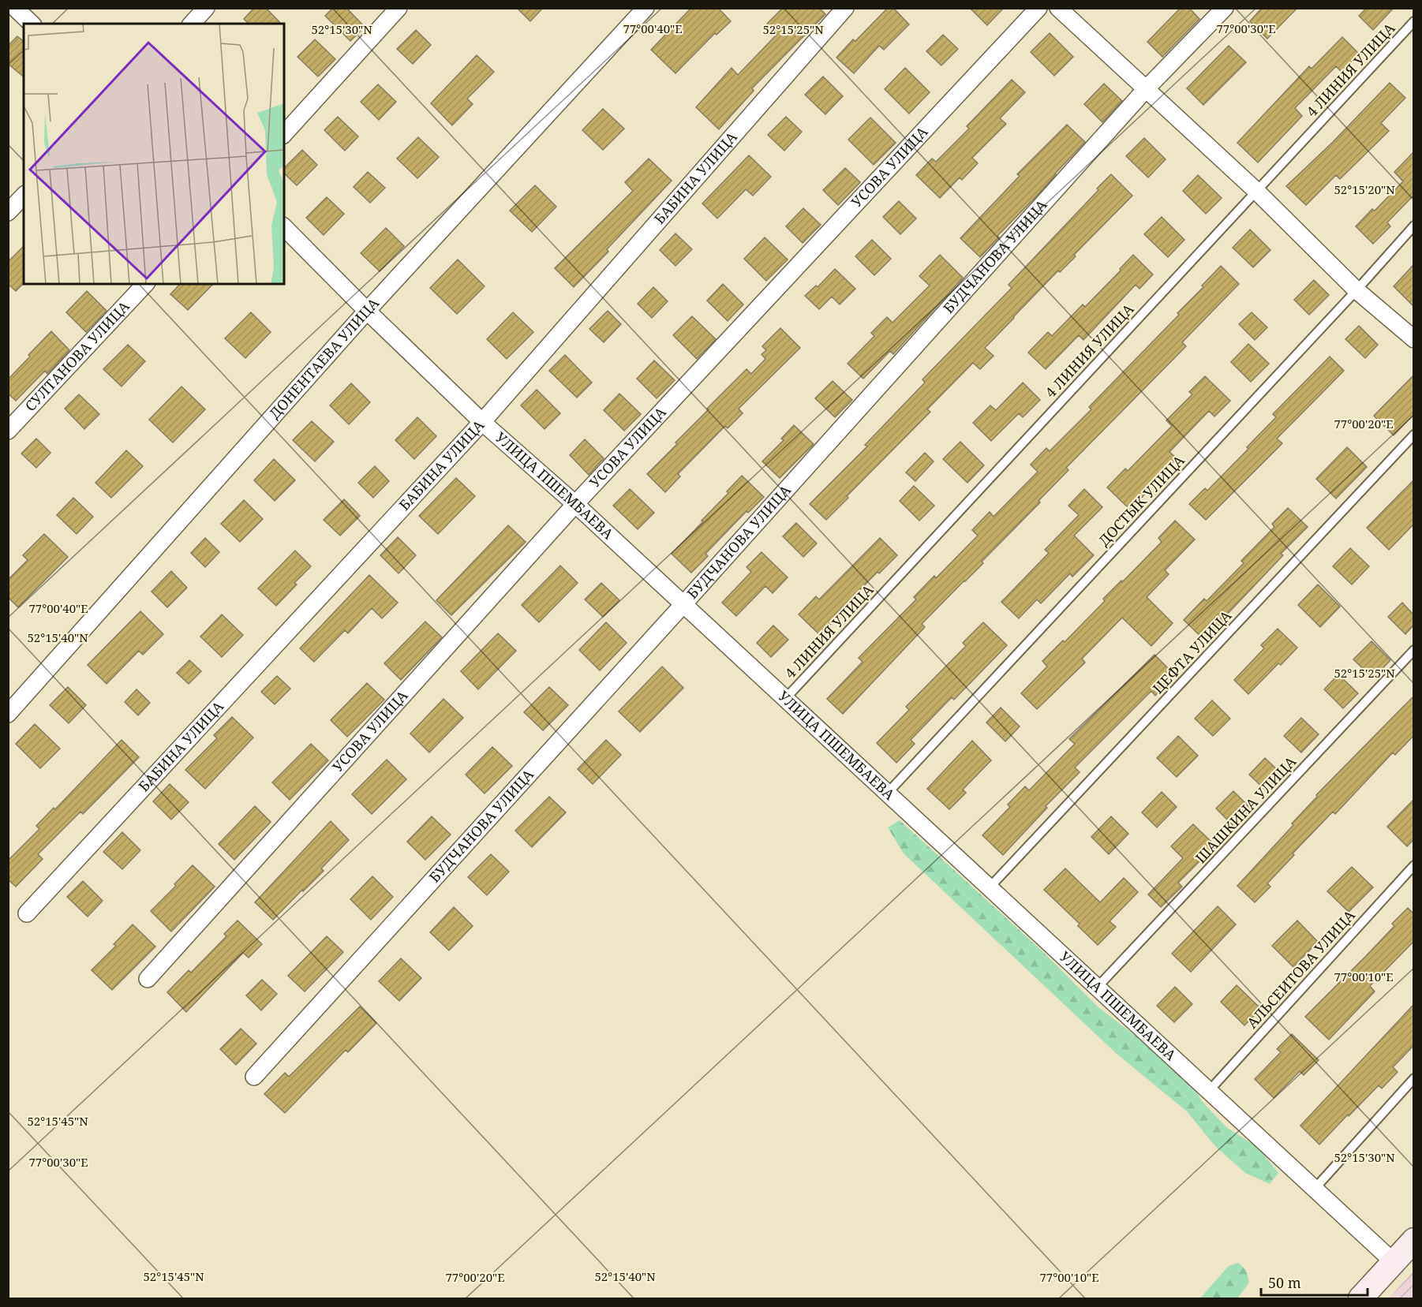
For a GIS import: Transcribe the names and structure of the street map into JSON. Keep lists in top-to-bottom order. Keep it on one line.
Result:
{"streets":{"street":["УСОВА УЛИЦА","БАБИНА УЛИЦА","БУДЧАНОВА УЛИЦА","СУЛТАНОВА УЛИЦА","ДОНЕНТАЕВА УЛИЦА","УЛИЦА ПШЕМБАЕВА"],"lane":["4 ЛИНИЯ УЛИЦА","ДОСТЫК УЛИЦА","ЦЕФТА УЛИЦА","ШАШКИНА УЛИЦА","АЛЬСЕИТОВА УЛИЦА"]},"crossings":[["4 ЛИНИЯ УЛИЦА","УЛИЦА ПШЕМБАЕВА"],["УСОВА УЛИЦА","УЛИЦА ПШЕМБАЕВА"],["БАБИНА УЛИЦА","УЛИЦА ПШЕМБАЕВА"],["БУДЧАНОВА УЛИЦА","УЛИЦА ПШЕМБАЕВА"],["ДОНЕНТАЕВА УЛИЦА","УЛИЦА ПШЕМБАЕВА"],["УЛИЦА ПШЕМБАЕВА","ДОСТЫК УЛИЦА"],["УЛИЦА ПШЕМБАЕВА","ЦЕФТА УЛИЦА"],["УЛИЦА ПШЕМБАЕВА","ШАШКИНА УЛИЦА"],["УЛИЦА ПШЕМБАЕВА","АЛЬСЕИТОВА УЛИЦА"]],"scale_bar":"50 m","coordinates":["77°00'40\"E","77°00'30\"E","52°15'30\"N","52°15'25\"N","52°15'20\"N","77°00'20\"E","52°15'40\"N","77°00'10\"E","52°15'45\"N"]}
